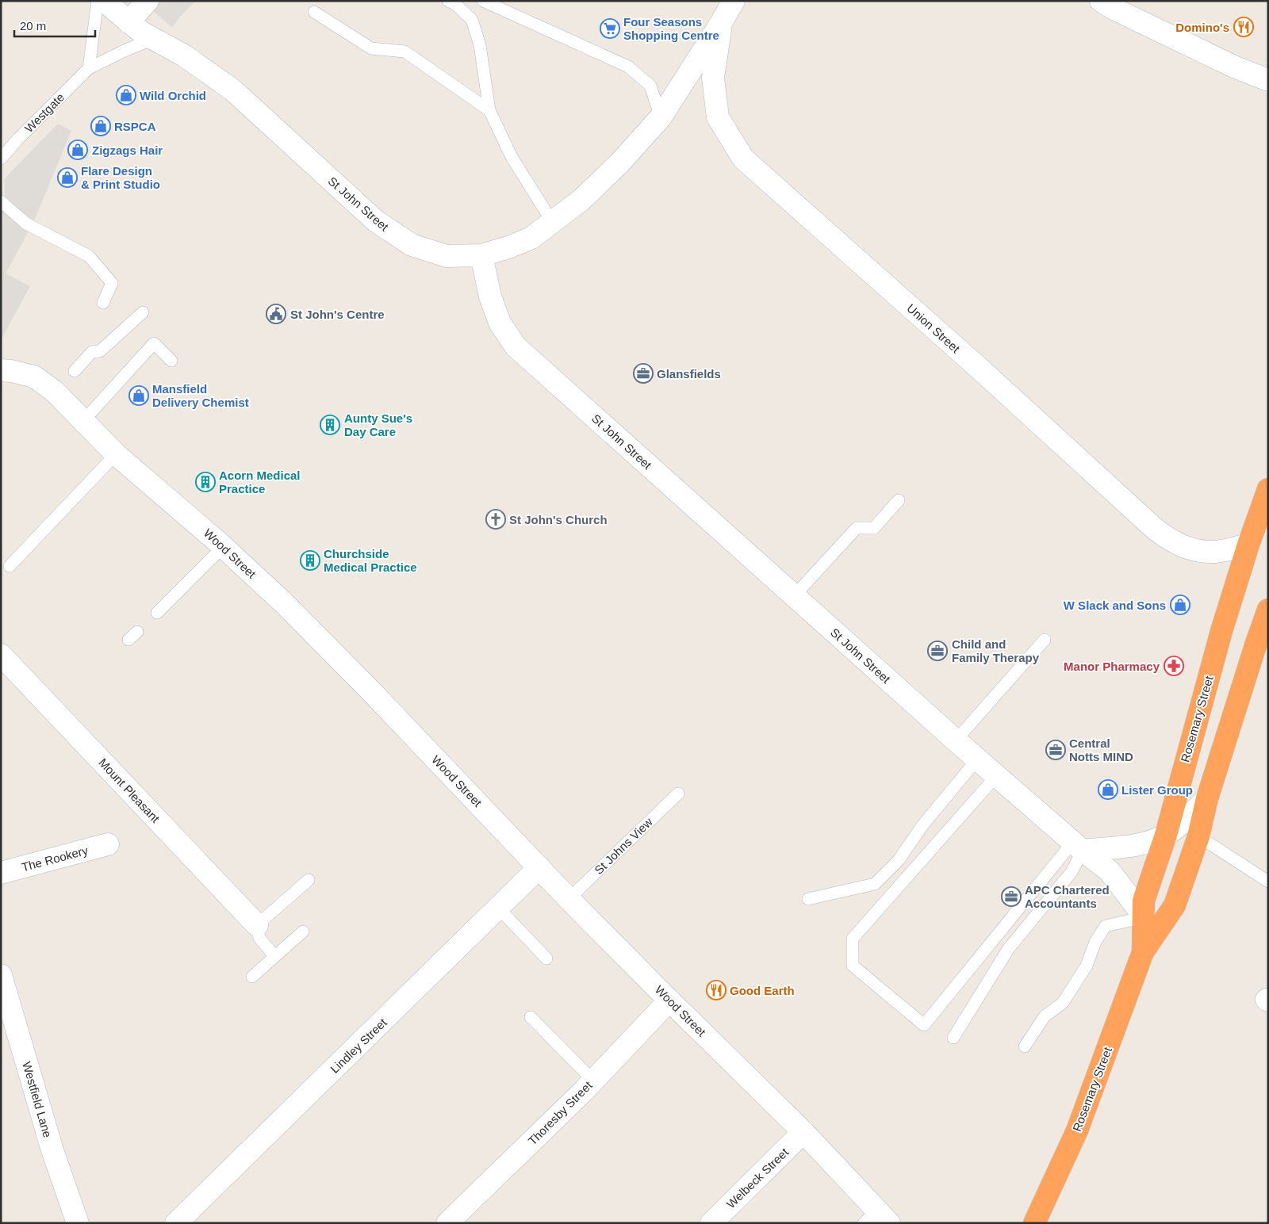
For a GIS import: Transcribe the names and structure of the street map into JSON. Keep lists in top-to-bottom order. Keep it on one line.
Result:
{"streets":{"highway":["Rosemary Street"],"street":["St John Street","Union Street","Wood Street","Mount Pleasant","The Rookery","Lindley Street","Westfield Lane","Thoresby Street","Welbeck Street"],"lane":["Westgate","St Johns View"]},"crossings":[["Westgate","St John Street"],["St John Street","Rosemary Street"],["Union Street","Rosemary Street"],["Wood Street","St Johns View"],["Wood Street","Lindley Street"],["Wood Street","Thoresby Street"],["Wood Street","Welbeck Street"]],"places":{"restaurant":["Domino's","Good Earth"],"supermarket":["Four Seasons Shopping Centre"],"shop":["Wild Orchid","RSPCA","Zigzags Hair","Flare Design & Print Studio","Mansfield Delivery Chemist","W Slack and Sons","Lister Group"],"public building":["St John's Centre"],"office":["Glansfields","Child and Family Therapy","Central Notts MIND","APC Chartered Accountants"],"building":["Aunty Sue's Day Care","Acorn Medical Practice","Churchside Medical Practice"],"church":["St John's Church"],"pharmacy":["Manor Pharmacy"]},"scale_bar":"20 m"}
